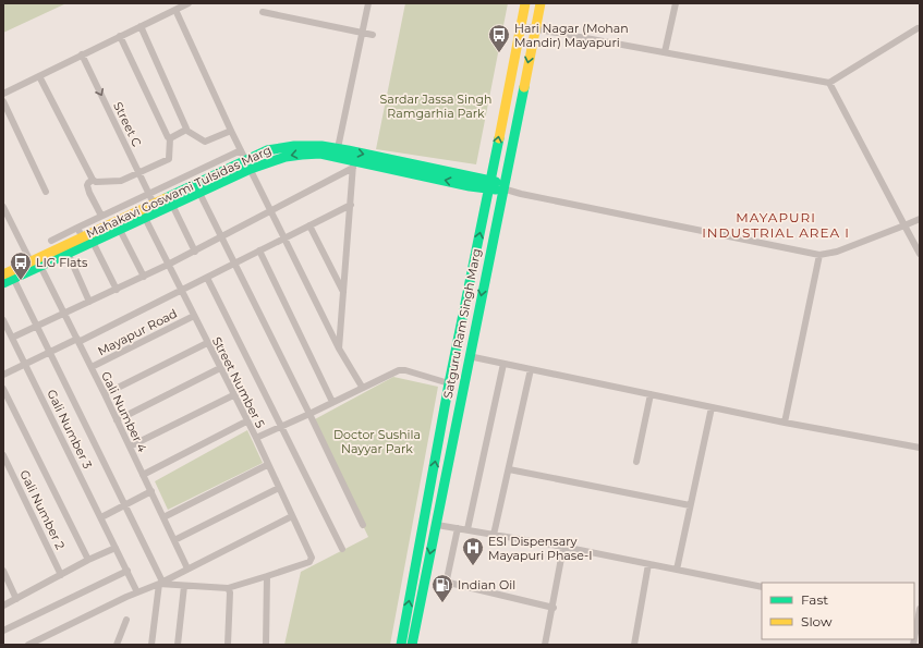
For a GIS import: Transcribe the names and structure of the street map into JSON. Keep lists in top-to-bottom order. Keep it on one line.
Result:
{"streets":{"main road":["Mahakavi Goswami Tulsidas Marg","Satguru Ram Singh Marg"],"street":["Street C","Mayapur Road","Street Number 5","Gali Number 4","Gali Number 3","Gali Number 2"]},"crossings":[["Street C","Mahakavi Goswami Tulsidas Marg"],["Mahakavi Goswami Tulsidas Marg","Satguru Ram Singh Marg"],["Mahakavi Goswami Tulsidas Marg","Street Number 5"],["Mahakavi Goswami Tulsidas Marg","Gali Number 4"],["Mayapur Road","Street Number 5"],["Mayapur Road","Gali Number 4"]],"districts":["MAYAPURI INDUSTRIAL AREA I"],"parks":["Sardar Jassa Singh Ramgarhia Park","Doctor Sushila Nayyar Park"],"places":{"bus stop":["Hari Nagar (Mohan Mandir) Mayapuri","LIG Flats"],"hospital":["ESI Dispensary Mayapuri Phase-I"],"fuel station":["Indian Oil"]},"legend":["Fast","Slow"]}
